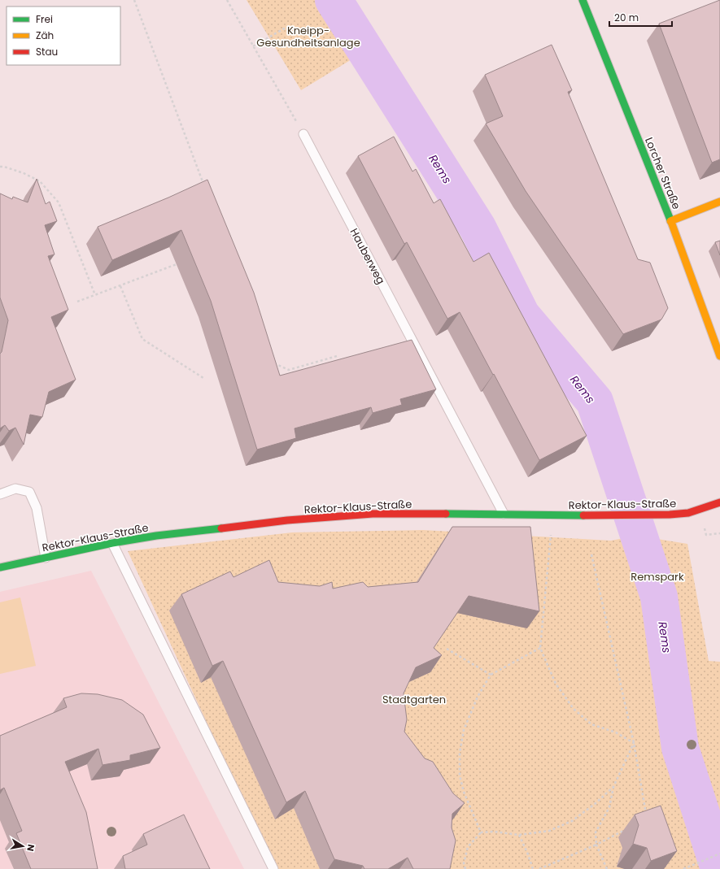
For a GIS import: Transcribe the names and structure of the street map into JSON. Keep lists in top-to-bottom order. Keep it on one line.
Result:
{"streets":{"main road":["Lorcher Straße","Rektor-Klaus-Straße"],"lane":["Hauberweg"]},"crossings":[["Hauberweg","Rektor-Klaus-Straße"]],"water":["Rems"],"parks":["Kneipp- Gesundheitsanlage","Remspark","Stadtgarten"],"legend":["Frei","Zäh","Stau"],"scale_bar":"20 m","north":"right"}
